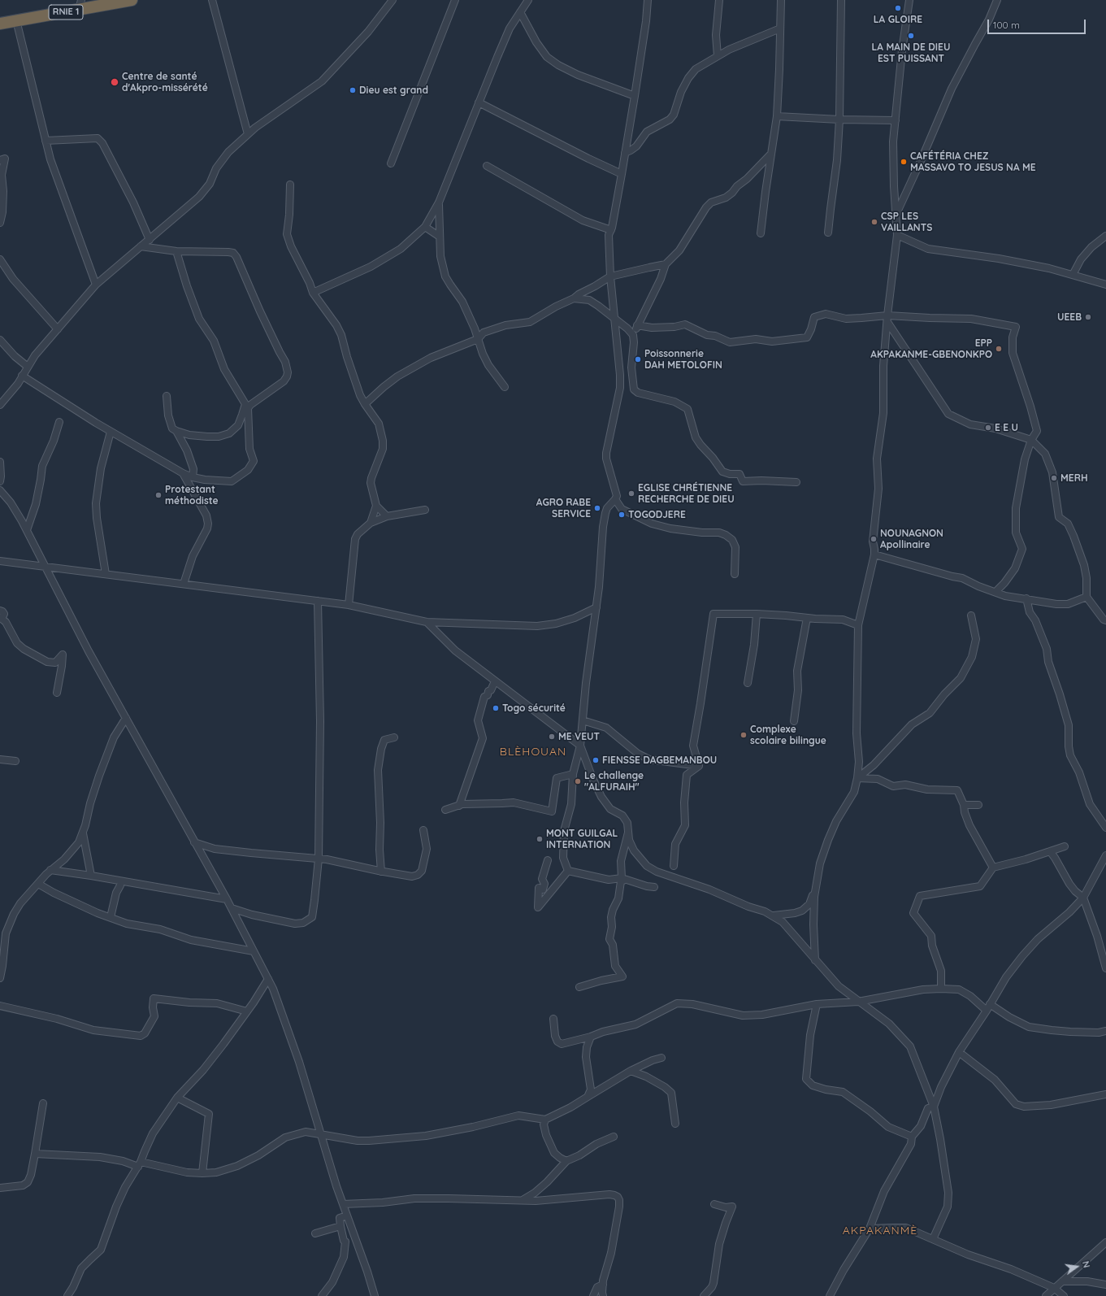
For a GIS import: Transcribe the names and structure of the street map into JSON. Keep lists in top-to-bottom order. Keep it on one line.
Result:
{"streets":{"highway":["RNIE 1"]},"districts":["BLÈHOUAN","AKPAKANMÈ"],"places":["LA GLOIRE","LA MAIN DE DIEU EST PUISSANT","Centre de santé d'Akpro-missérété","Dieu est grand","CAFÉTÉRIA CHEZ MASSAVO TO JESUS NA ME","CSP LES VAILLANTS","UEEB","EPP AKPAKANME-GBENONKPO","Poissonnerie DAH METOLOFIN","E E U","MERH","EGLISE CHRÉTIENNE RECHERCHE DE DIEU","Protestant méthodiste","AGRO RABE SERVICE","TOGODJERE","NOUNAGNON Apollinaire","Togo sécurité","Complexe scolaire bilingue","ME VEUT","FIENSSE DAGBEMANBOU","Le challenge \"ALFURAIH\"","MONT GUILGAL INTERNATION"],"scale_bar":"100 m","north":"right"}
